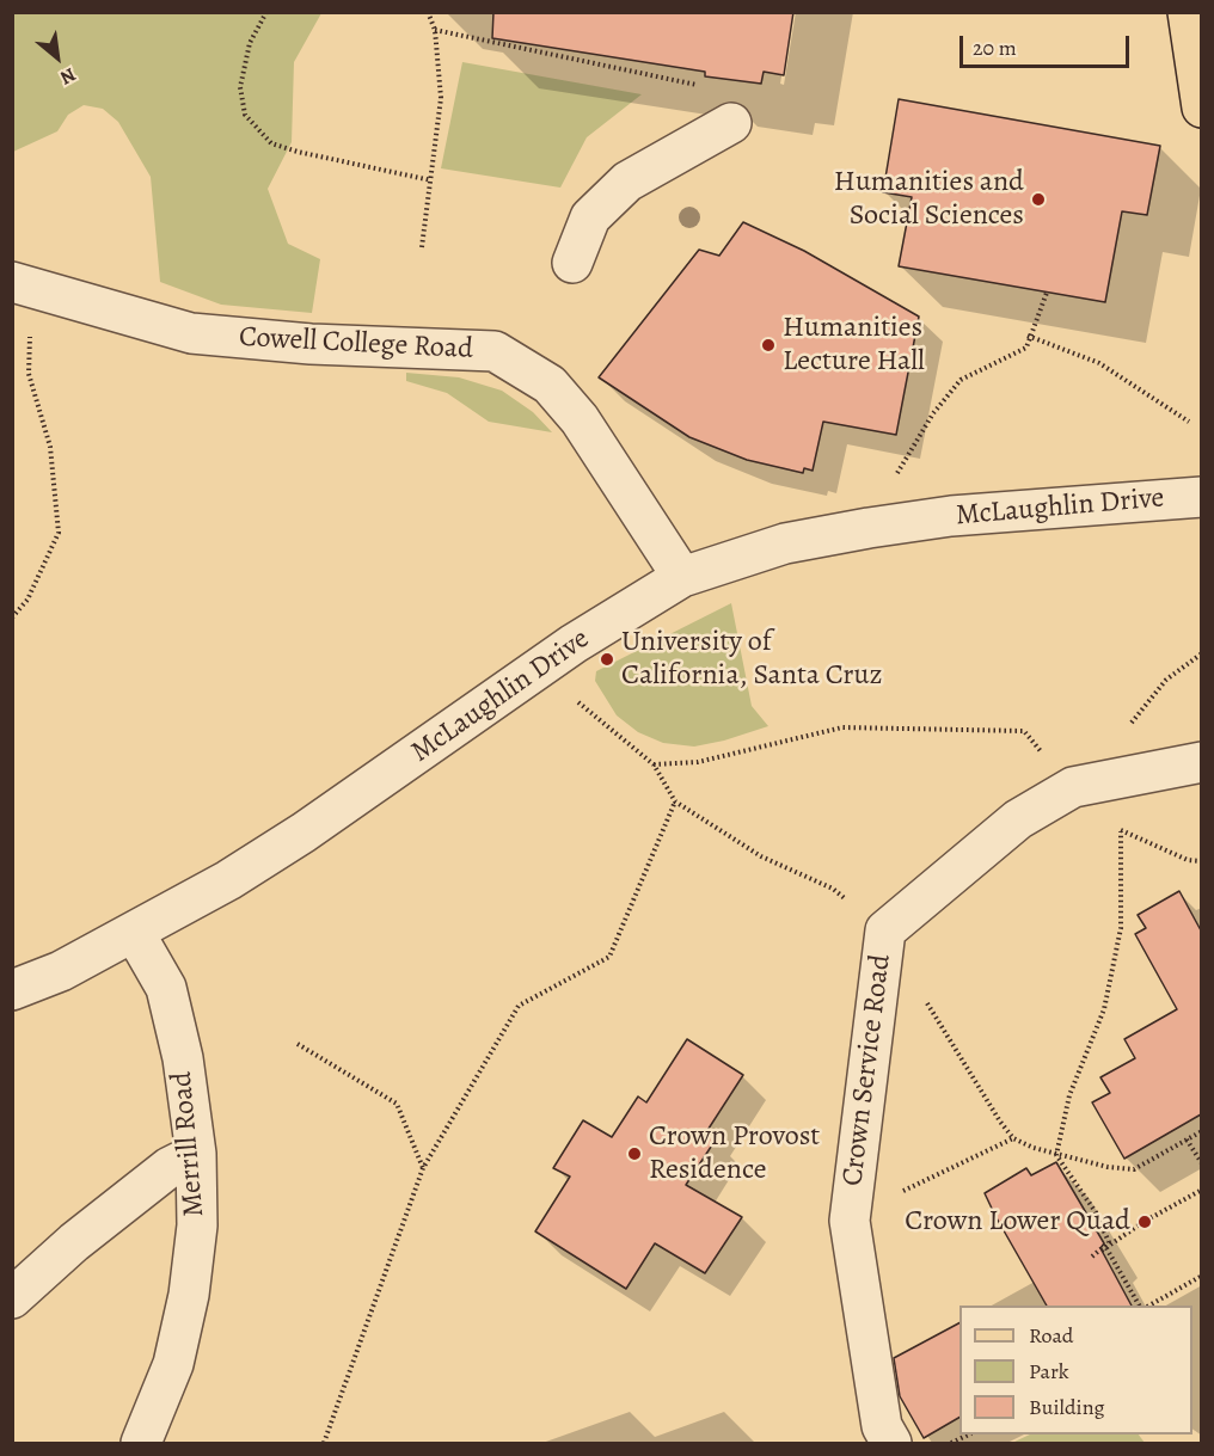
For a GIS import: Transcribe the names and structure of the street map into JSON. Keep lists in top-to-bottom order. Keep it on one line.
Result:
{"streets":{"street":["Cowell College Road","McLaughlin Drive","Crown Service Road","Merrill Road"]},"crossings":[["Cowell College Road","McLaughlin Drive"],["McLaughlin Drive","Merrill Road"]],"places":["Humanities and Social Sciences","Humanities Lecture Hall","University of California, Santa Cruz","Crown Provost Residence","Crown Lower Quad"],"legend":["Road","Park","Building"],"scale_bar":"20 m","north":"bottom right"}
